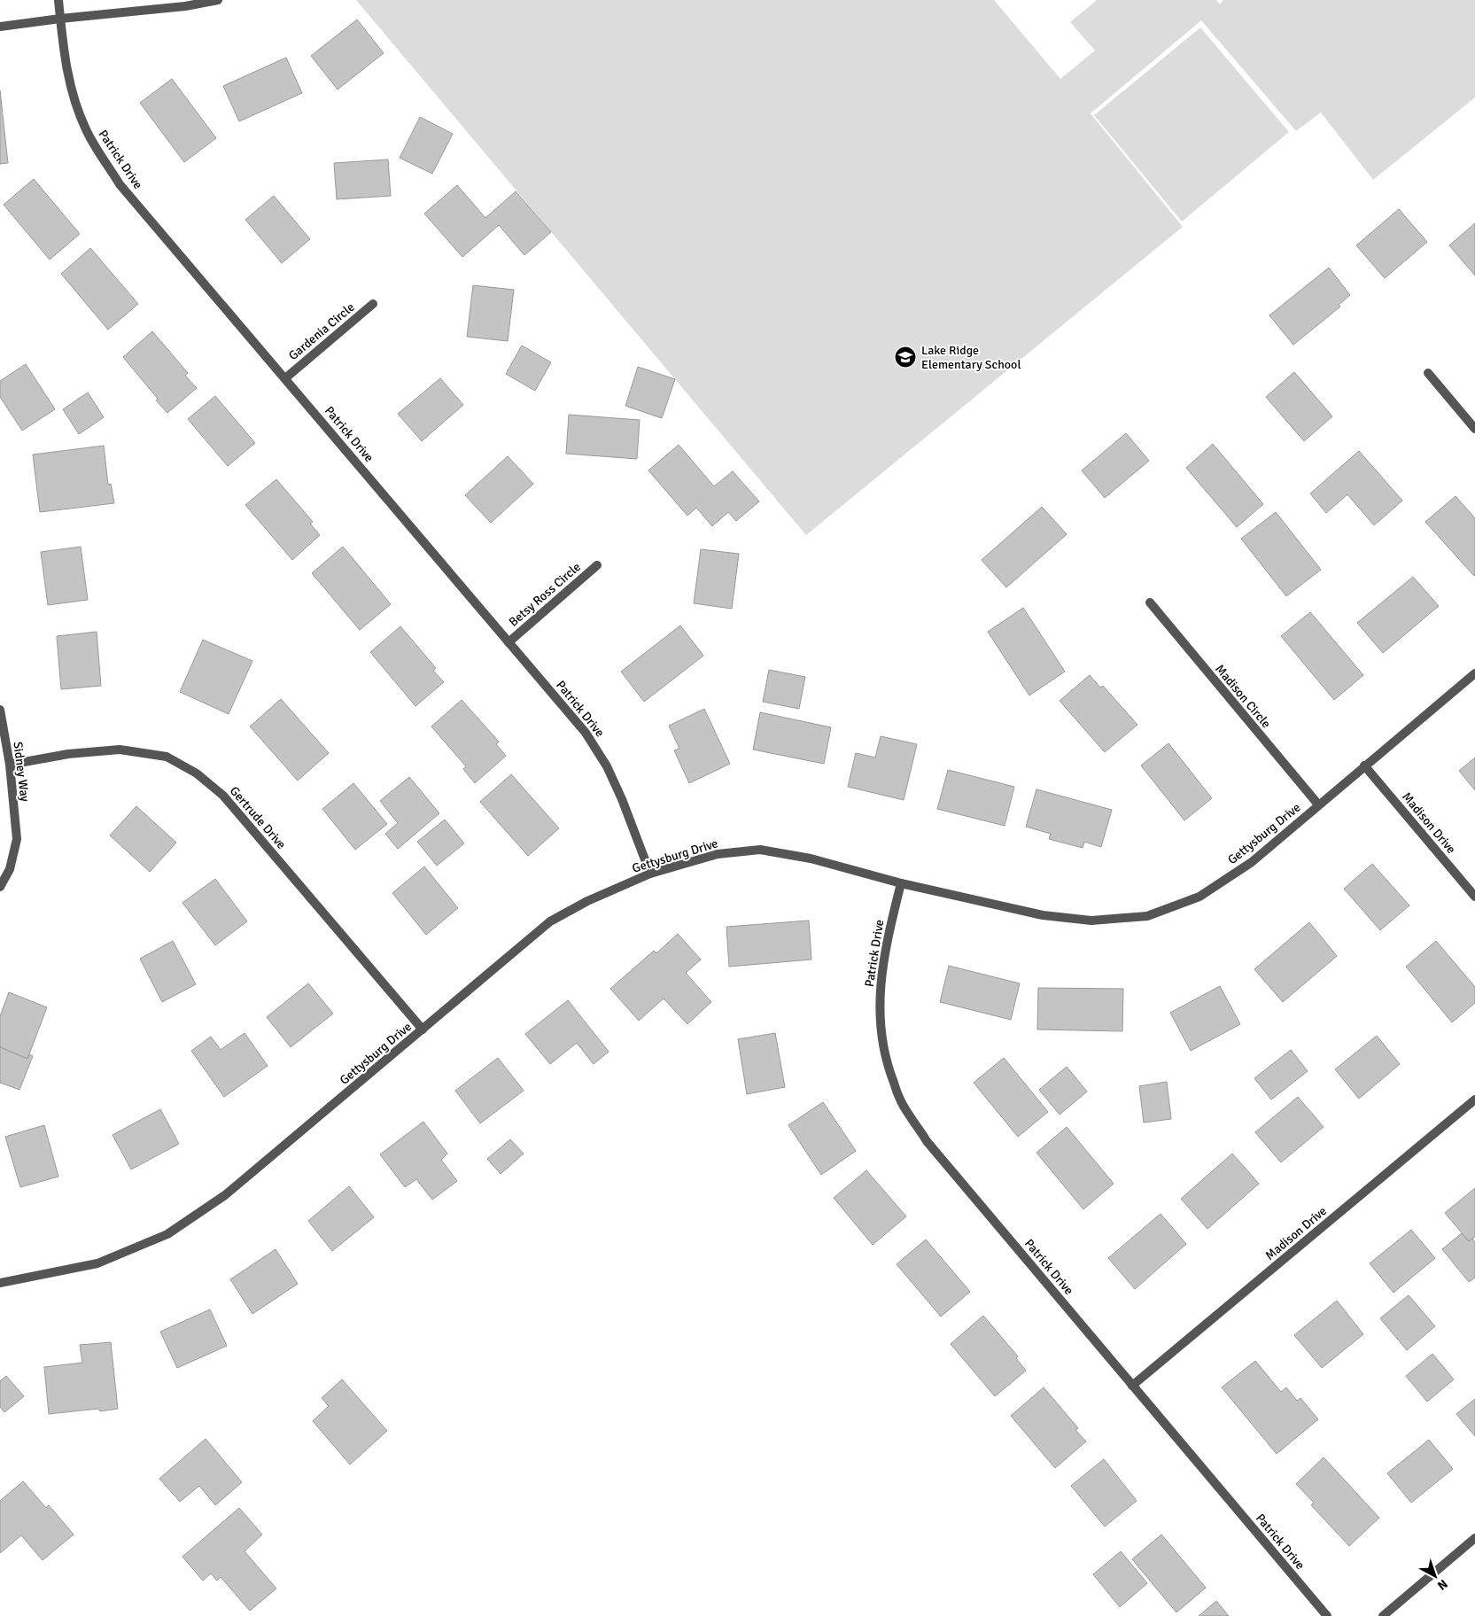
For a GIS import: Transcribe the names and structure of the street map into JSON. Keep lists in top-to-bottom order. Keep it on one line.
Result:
{"streets":{"street":["Patrick Drive","Gardenia Circle","Betsy Ross Circle","Madison Circle","Sidney Way","Gertrude Drive","Madison Drive","Gettysburg Drive"]},"crossings":[["Patrick Drive","Gardenia Circle"],["Patrick Drive","Betsy Ross Circle"],["Patrick Drive","Madison Drive"],["Patrick Drive","Gettysburg Drive"],["Madison Circle","Gettysburg Drive"],["Sidney Way","Gertrude Drive"],["Gertrude Drive","Gettysburg Drive"],["Madison Drive","Gettysburg Drive"]],"places":{"school or university":["Lake Ridge Elementary School"]},"north":"bottom right"}
